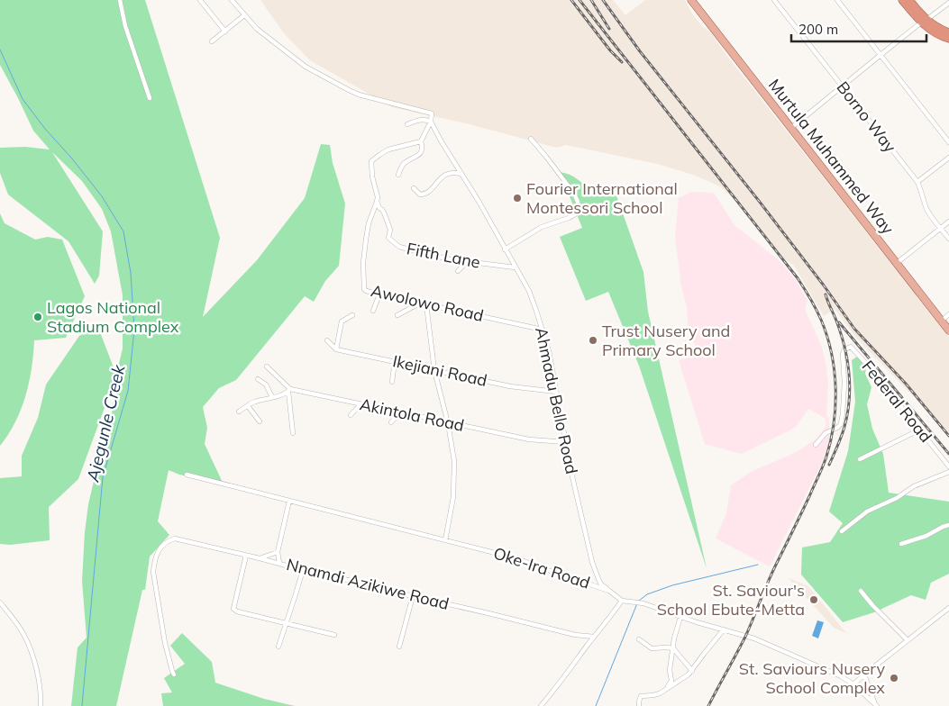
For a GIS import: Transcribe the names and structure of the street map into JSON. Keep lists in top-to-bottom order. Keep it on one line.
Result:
{"streets":{"main road":["Murtula Muhammed Way"],"street":["Borno Way","Fifth Lane","Awolowo Road","Ikejiani Road","Ahmadu Bello Road","Federal Road","Akintola Road","Oke-Ira Road","Nnamdi Azikiwe Road"]},"crossings":[["Fifth Lane","Awolowo Road"],["Fifth Lane","Ahmadu Bello Road"],["Awolowo Road","Ahmadu Bello Road"],["Ikejiani Road","Ahmadu Bello Road"],["Ahmadu Bello Road","Akintola Road"],["Ahmadu Bello Road","Oke-Ira Road"]],"water":["Ajegunle Creek"],"places":["Fourier International Montessori School","Lagos National Stadium Complex","Trust Nusery and Primary School","St. Saviour's School Ebute-Metta","St. Saviours Nusery School Complex"],"scale_bar":"200 m"}
